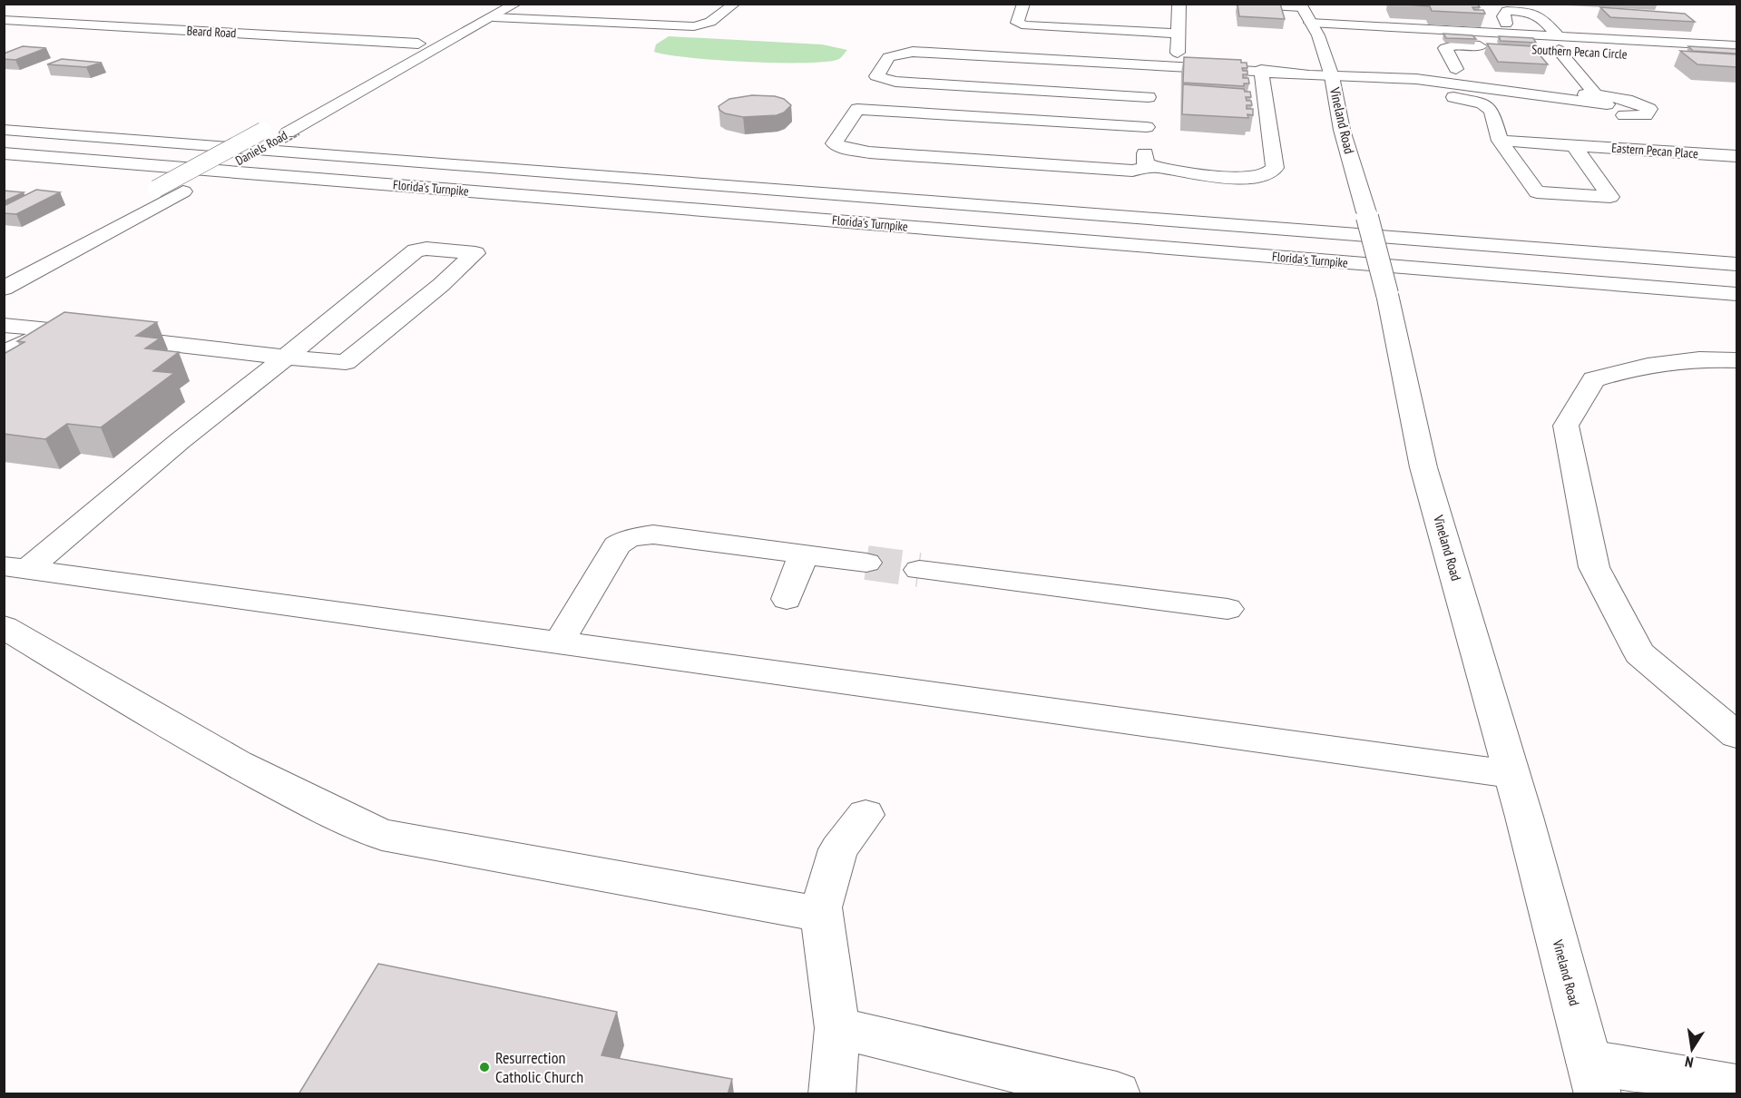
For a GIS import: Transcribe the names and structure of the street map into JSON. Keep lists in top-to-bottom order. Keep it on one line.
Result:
{"streets":{"main road":["Beard Road","Southern Pecan Circle","Vineland Road","Daniels Road","Eastern Pecan Place","Florida's Turnpike"]},"crossings":[["Beard Road","Daniels Road"]],"places":["Resurrection Catholic Church"],"north":"bottom"}
